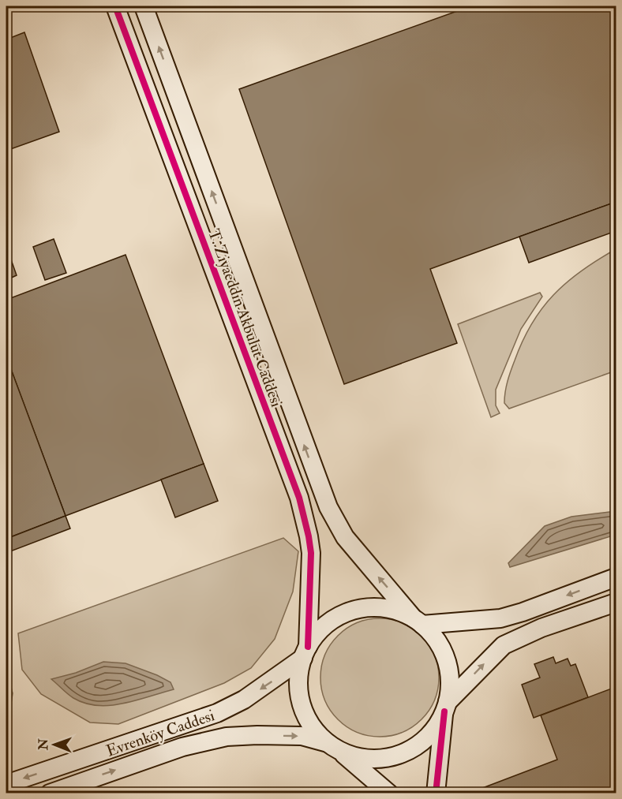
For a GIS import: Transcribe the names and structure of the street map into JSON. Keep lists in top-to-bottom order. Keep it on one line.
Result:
{"streets":{"street":["T. Ziyaeddin Akbulut Caddesi","Evrenköy Caddesi"]},"crossings":[["T. Ziyaeddin Akbulut Caddesi","Evrenköy Caddesi"]],"north":"left"}
